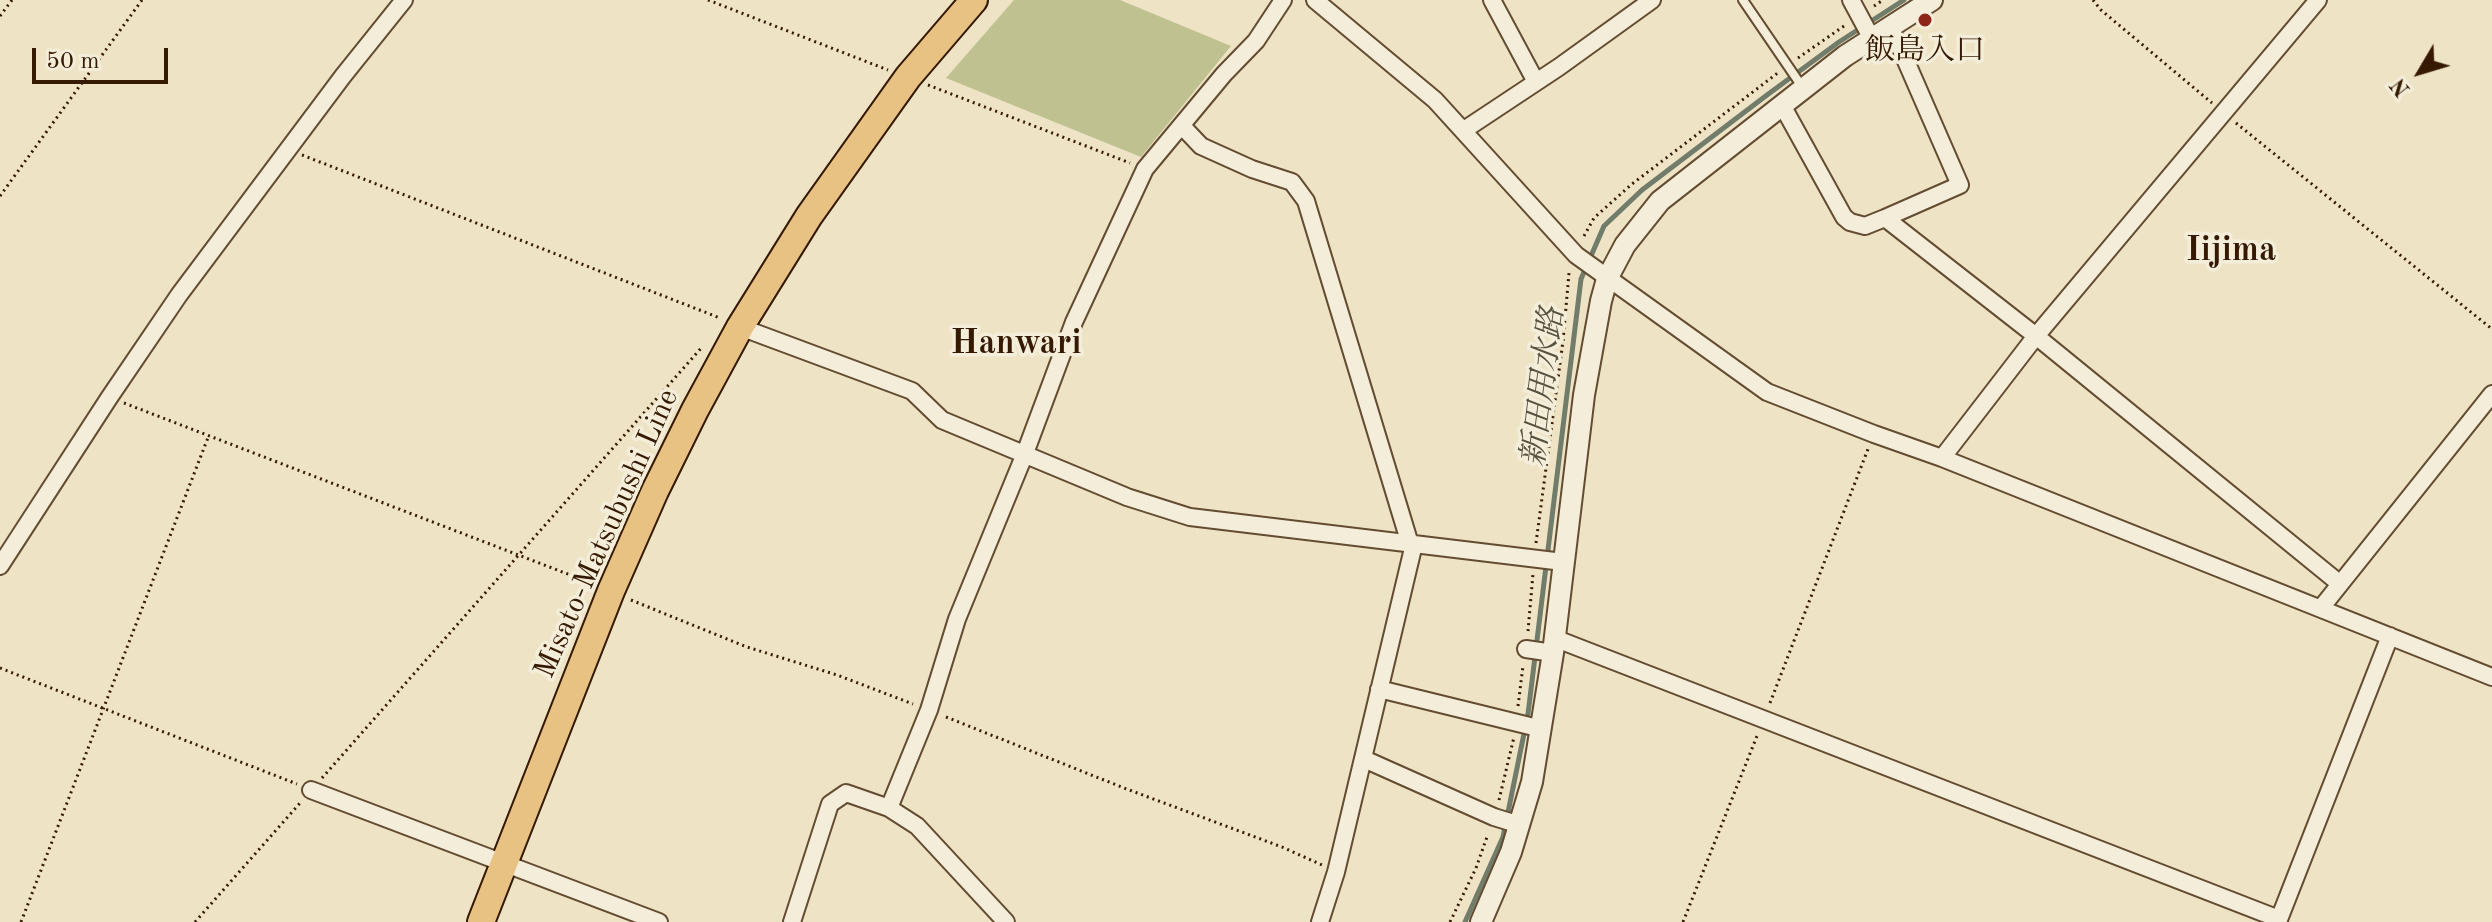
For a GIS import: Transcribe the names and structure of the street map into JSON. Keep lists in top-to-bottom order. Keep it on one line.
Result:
{"streets":{"main road":["Misato-Matsubushi Line"]},"districts":["Iijima","Hanwari"],"water":["新田用水路"],"places":["飯島入口"],"scale_bar":"50 m","north":"bottom left"}
